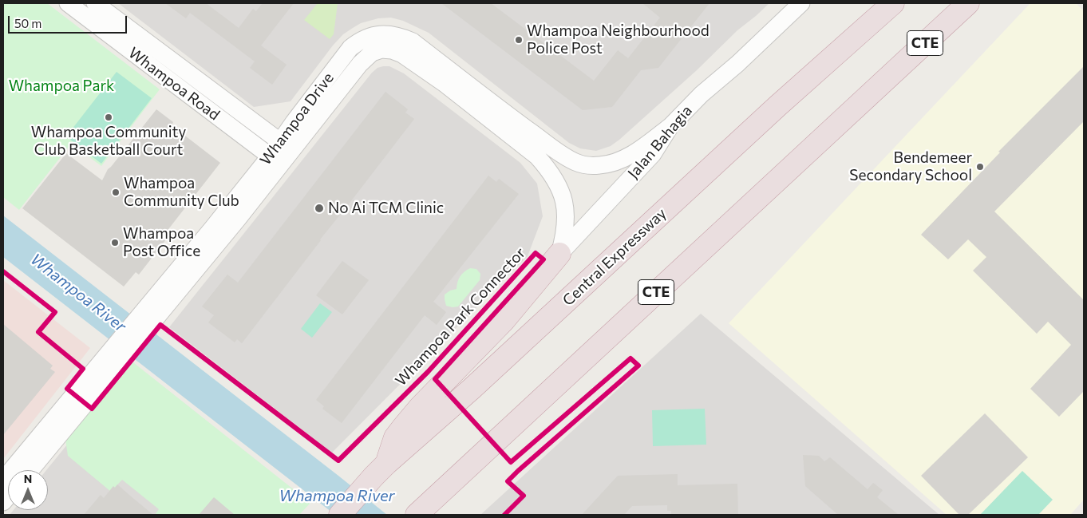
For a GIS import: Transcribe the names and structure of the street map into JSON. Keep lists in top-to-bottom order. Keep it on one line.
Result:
{"streets":{"highway":["CTE","Central Expressway"],"street":["Whampoa Road","Whampoa Drive","Jalan Bahagia"],"cycle path":["Whampoa Park Connector"]},"crossings":[["Whampoa Road","Whampoa Drive"],["Whampoa Drive","Jalan Bahagia"]],"water":["Whampoa River"],"parks":["Whampoa Park"],"places":["Whampoa Neighbourhood Police Post","Whampoa Community Club Basketball Court","Bendemeer Secondary School","Whampoa Community Club","No Ai TCM Clinic","Whampoa Post Office"],"scale_bar":"50 m","north":"top"}
